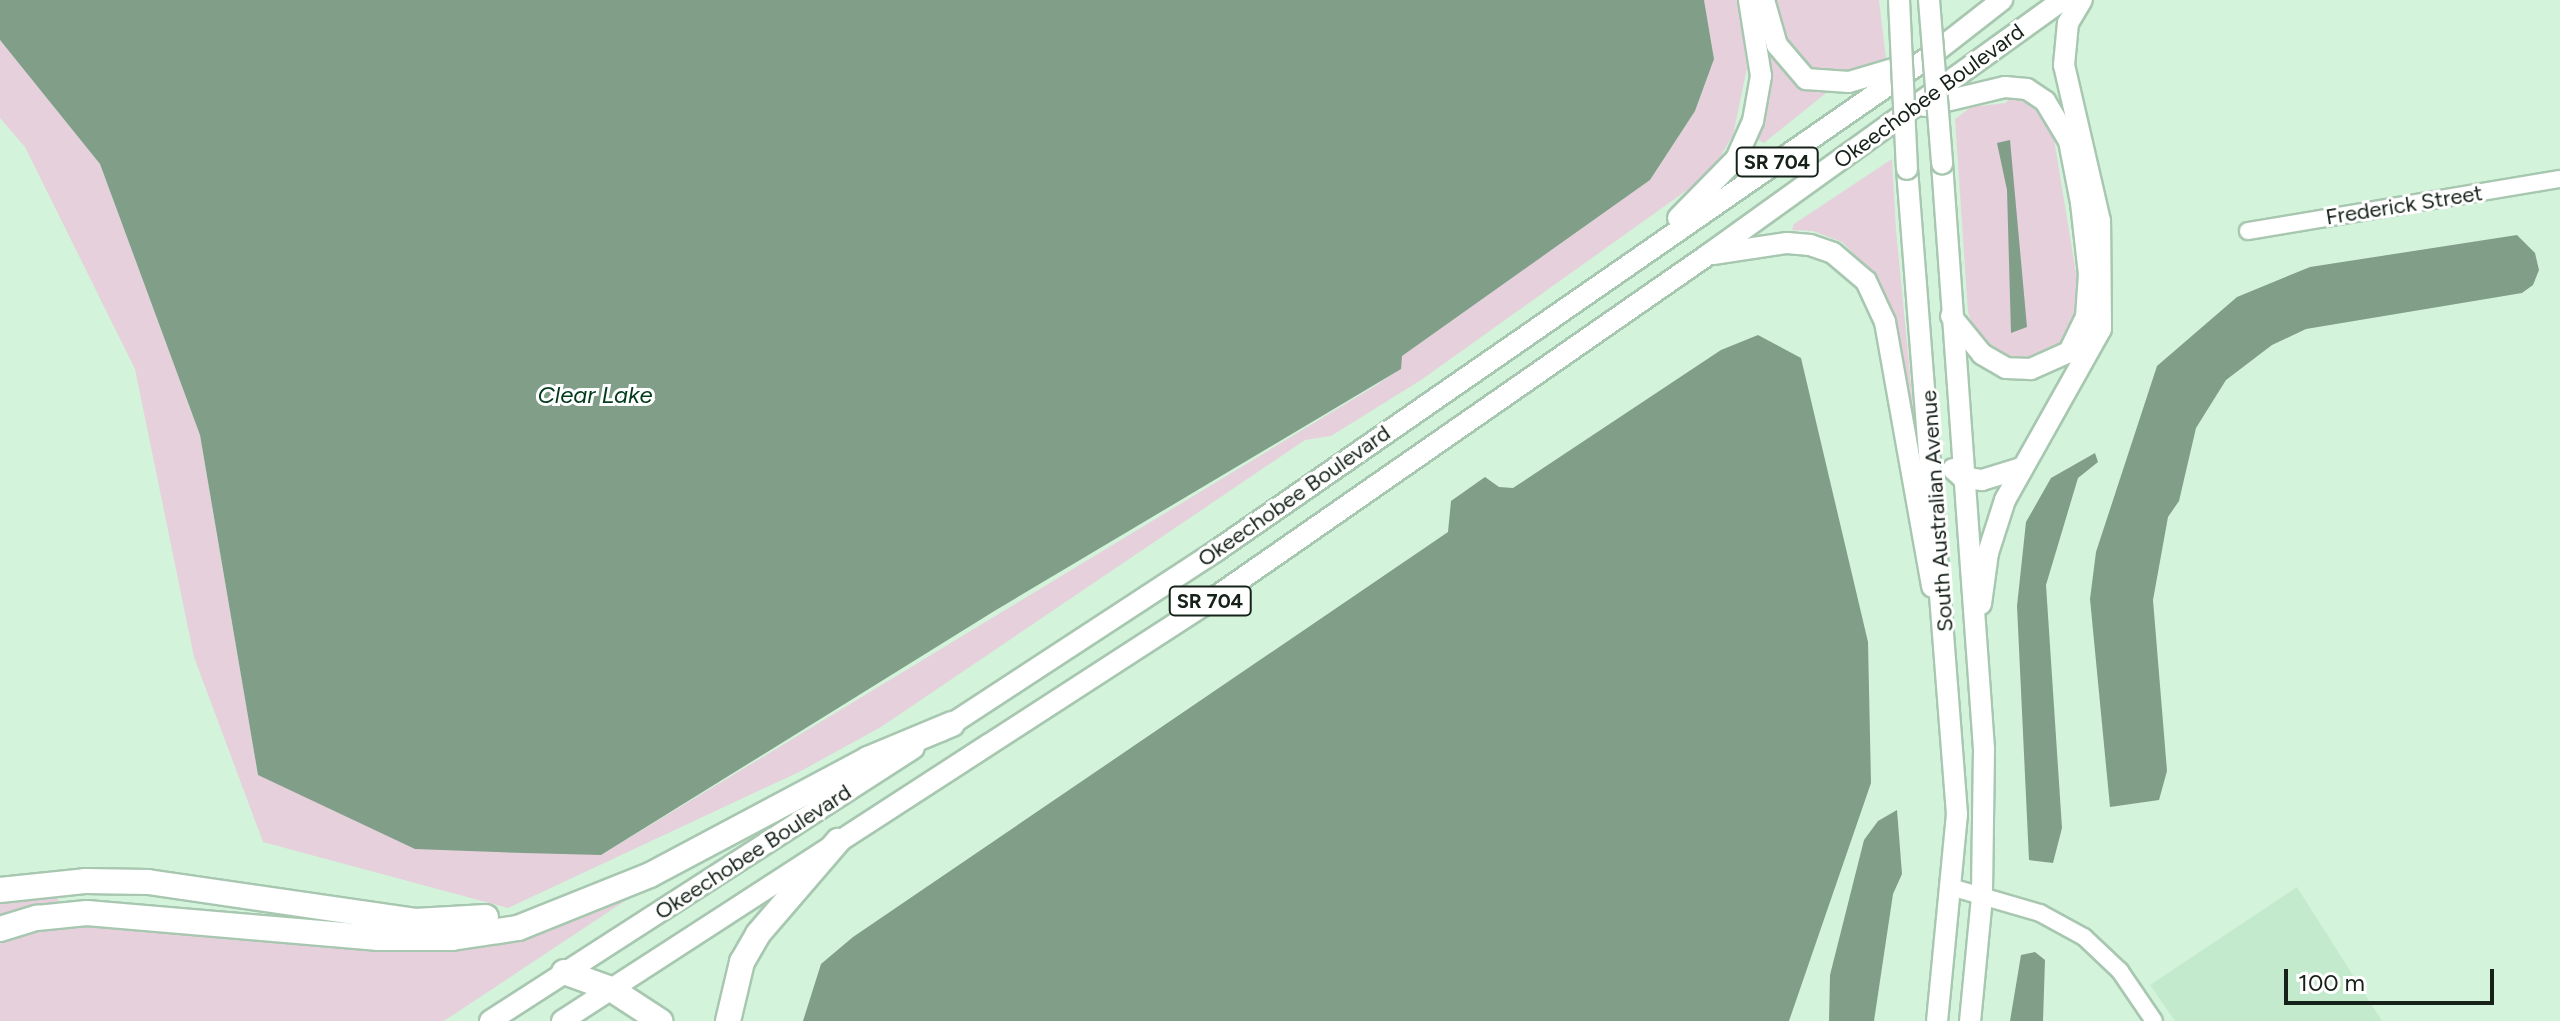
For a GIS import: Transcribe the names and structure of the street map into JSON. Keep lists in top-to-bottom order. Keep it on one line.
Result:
{"streets":{"main road":["Okeechobee Boulevard","SR 704","South Australian Avenue"],"street":["Frederick Street"]},"water":["Clear Lake"],"scale_bar":"100 m"}
